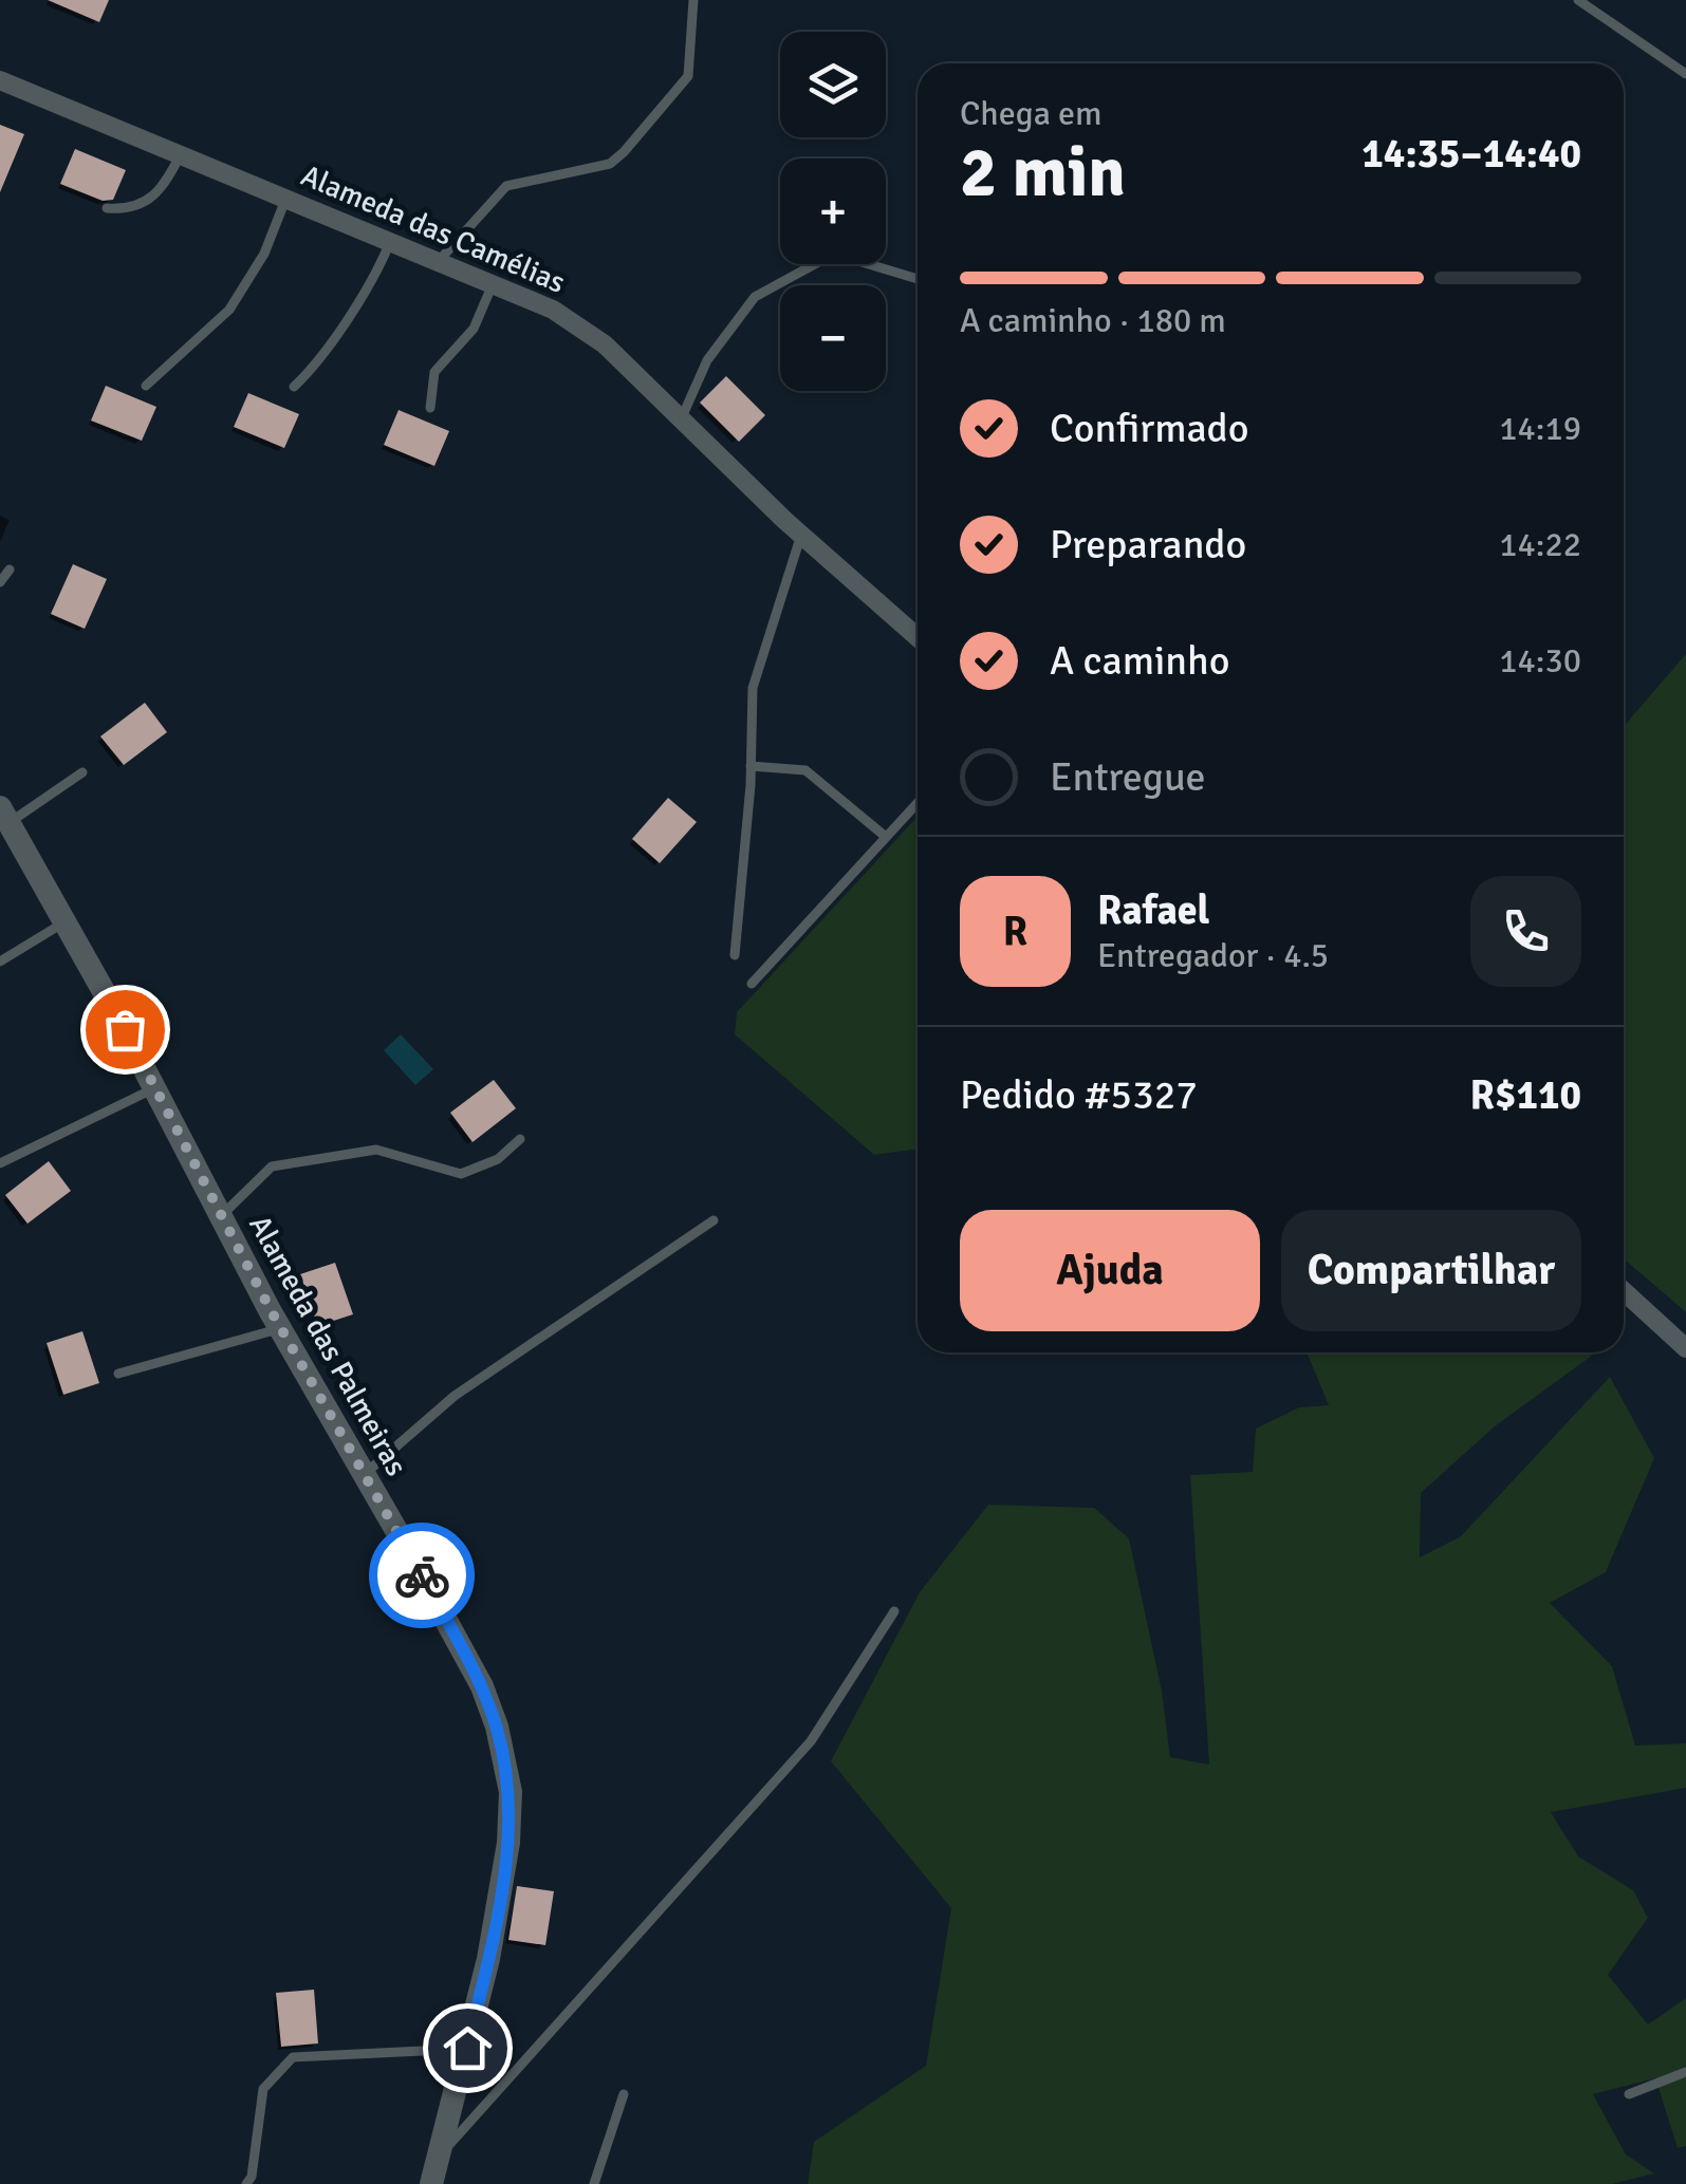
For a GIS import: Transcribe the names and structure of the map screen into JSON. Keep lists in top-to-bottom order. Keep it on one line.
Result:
{"streets":{"street":["Alameda das Camélias","Alameda das Palmeiras"]},"page":{"map_buttons":["+","−"],"heading":["2 min","Chega em","14:35–14:40"],"panel":["Rafael","Entregador · 4.5","Pedido #5327","R$110"],"bar":"A caminho · 180 m","list":[["Confirmado","14:19"],["Preparando","14:22"],["A caminho","14:30"],"Entregue"],"round":"R","buttons":["Ajuda","Compartilhar"]}}
